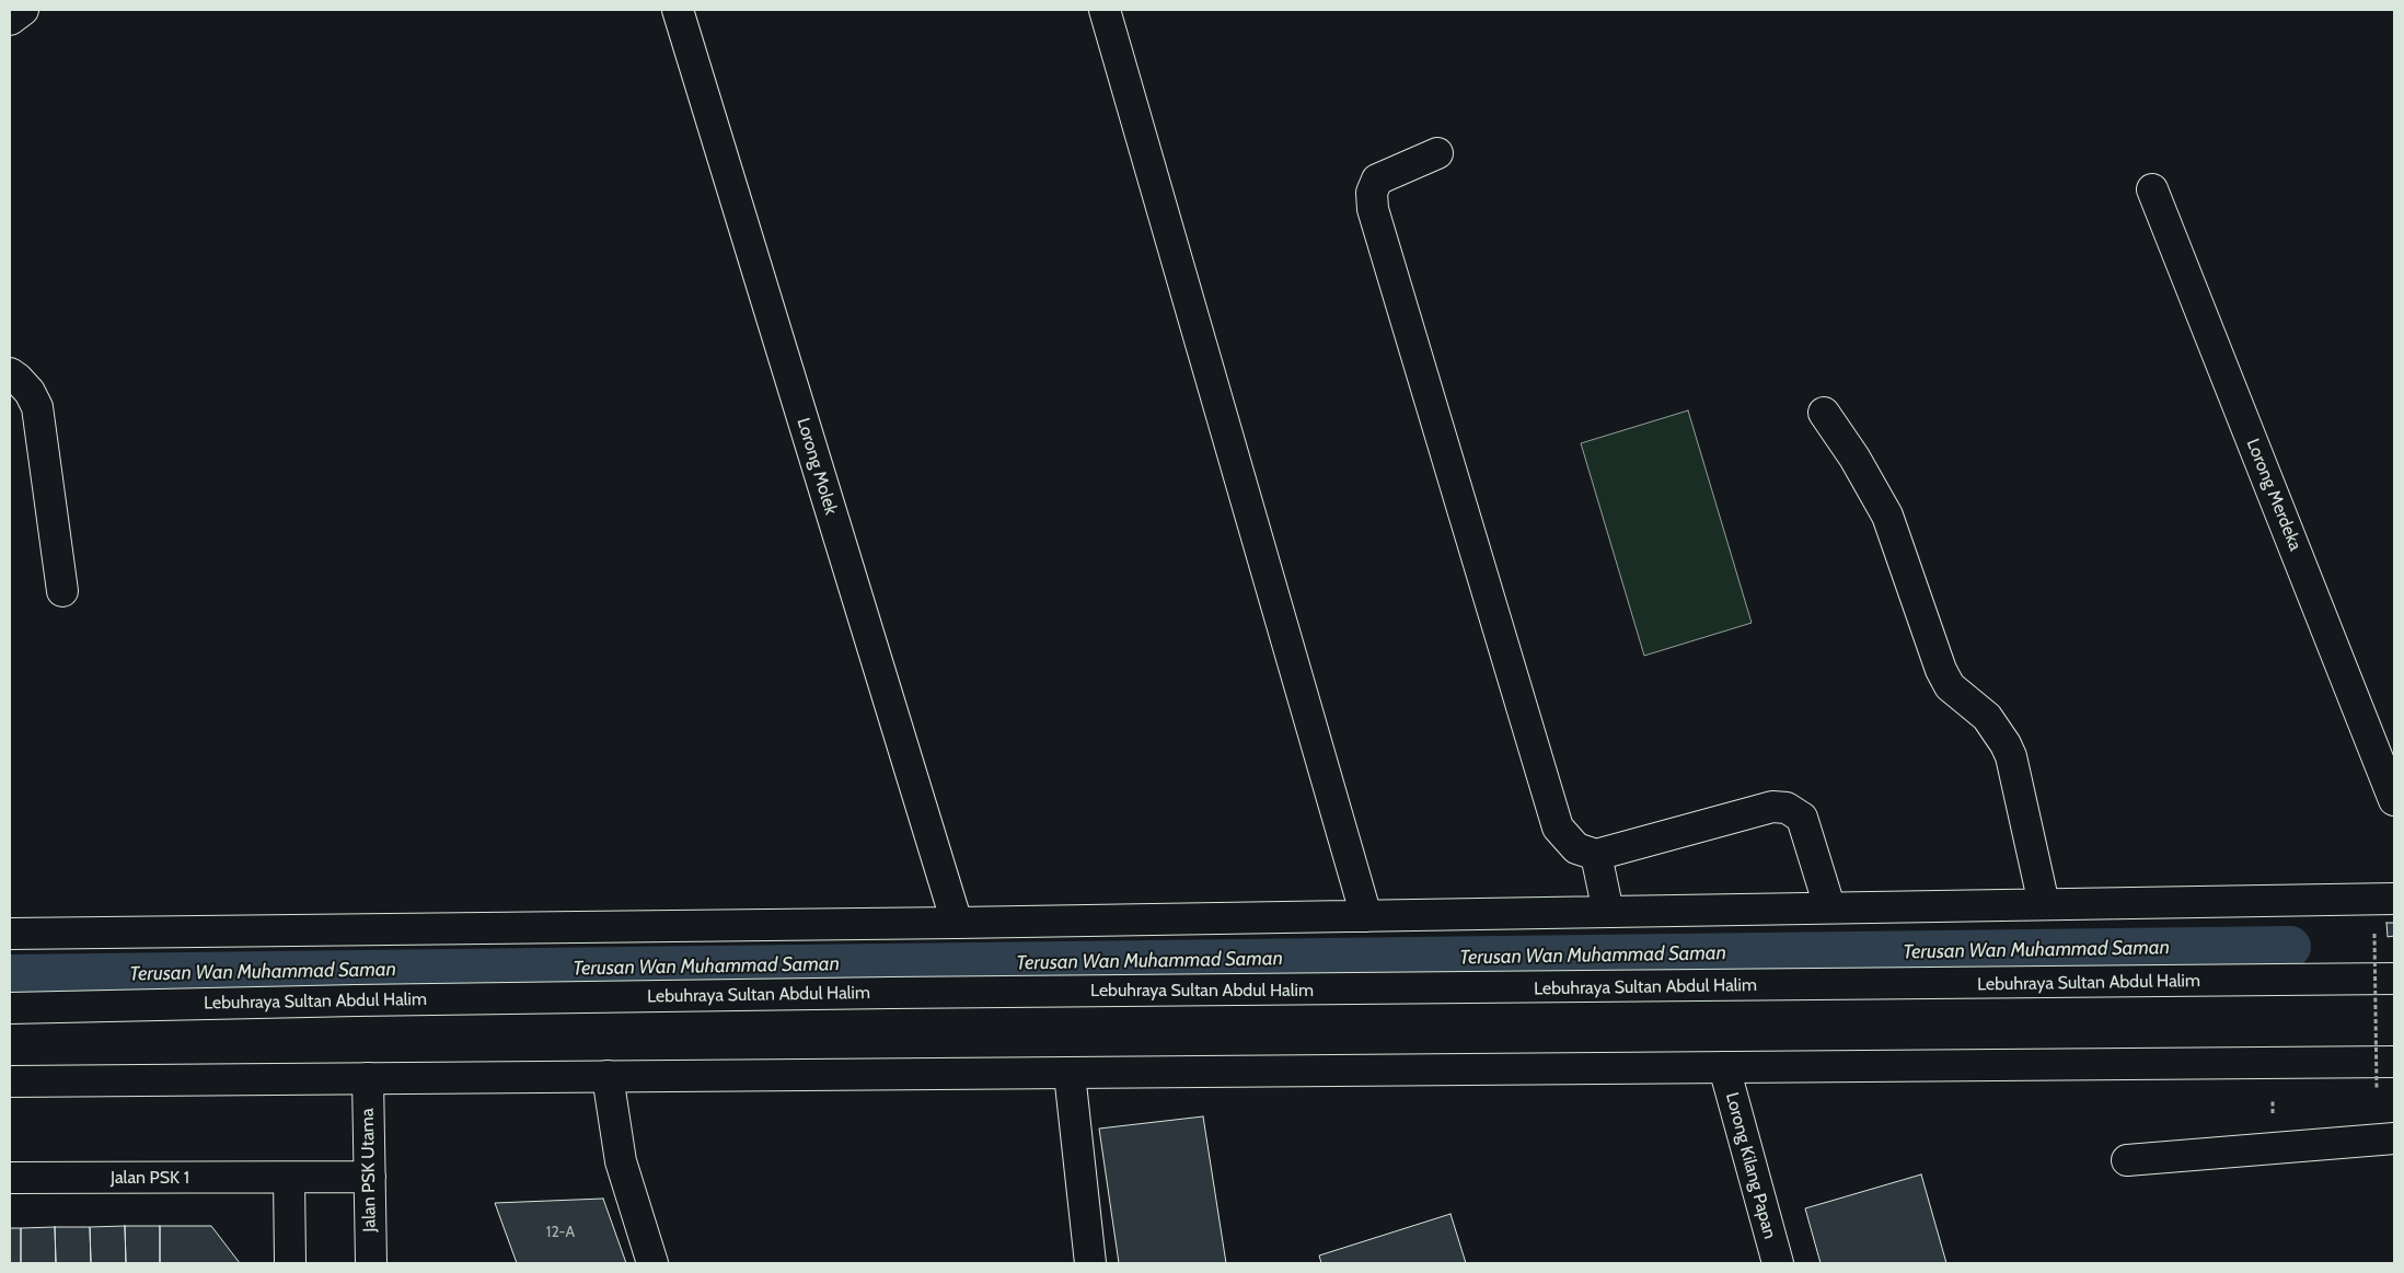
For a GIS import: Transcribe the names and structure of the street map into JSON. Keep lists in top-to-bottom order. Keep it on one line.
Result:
{"streets":{"street":["Lorong Molek","Lorong Merdeka","Lebuhraya Sultan Abdul Halim","Lorong Kilang Papan","Jalan PSK Utama","Jalan PSK 1"]},"crossings":[["Jalan PSK Utama","Jalan PSK 1"]],"water":["Terusan Wan Muhammad Saman"],"house_numbers":["12-A"]}
